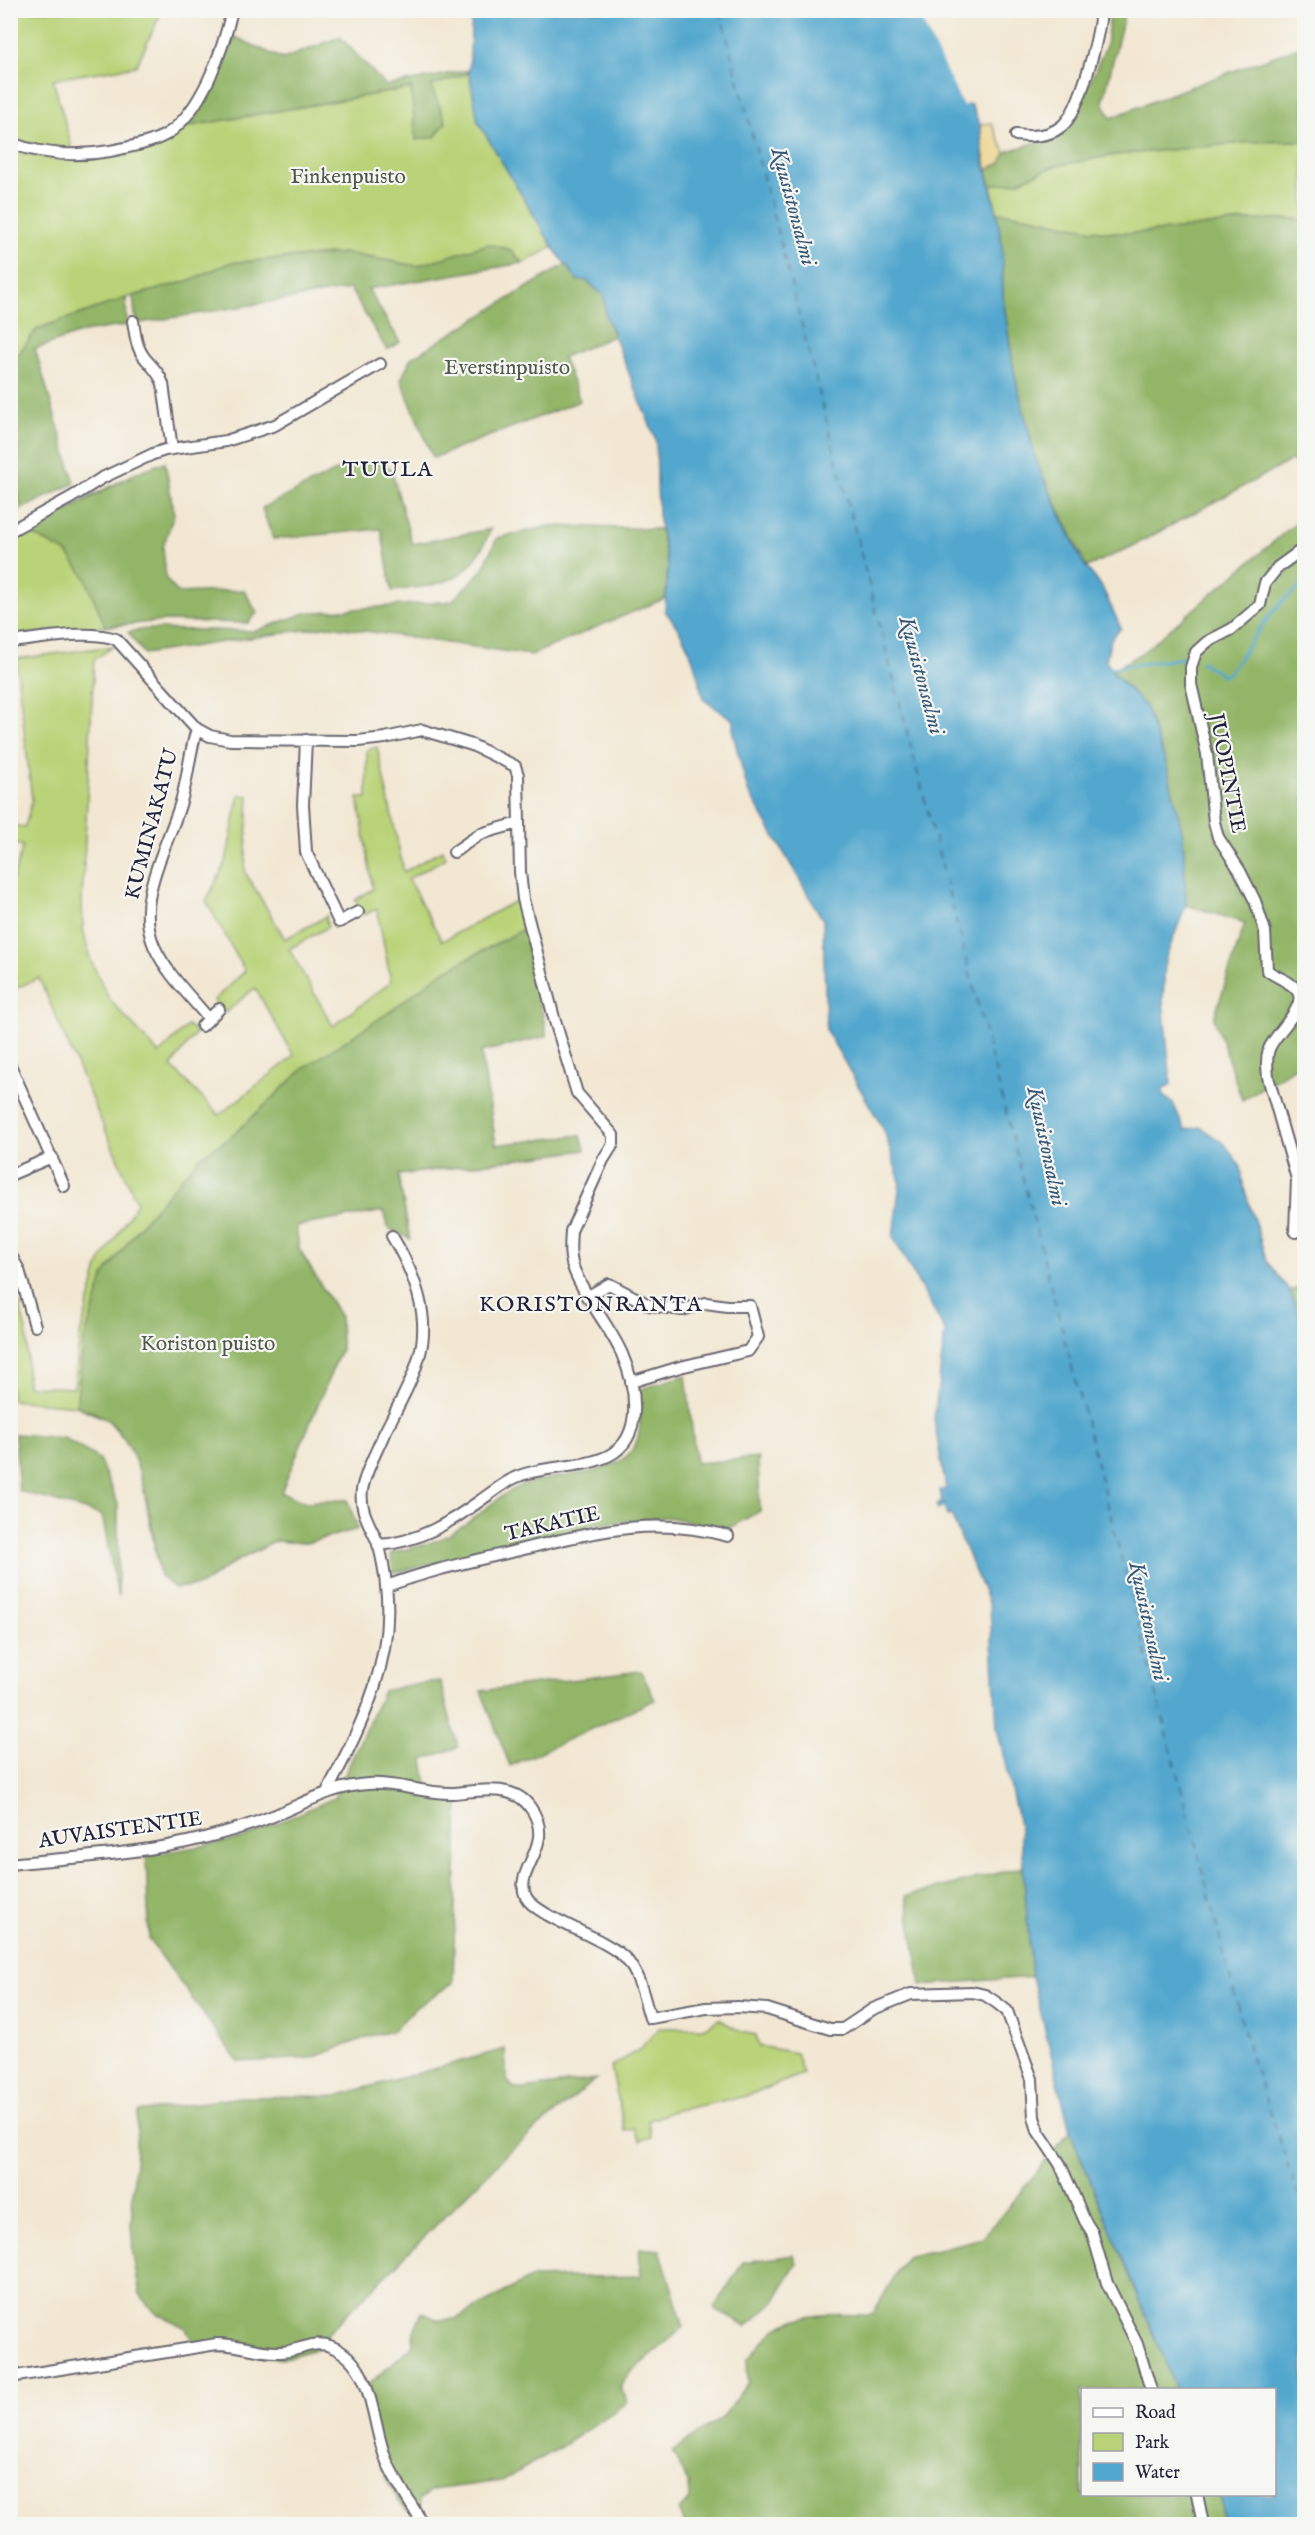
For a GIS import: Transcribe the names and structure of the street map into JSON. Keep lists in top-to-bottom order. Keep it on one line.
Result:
{"streets":{"street":["JUOPINTIE","KUMINAKATU","TAKATIE","AUVAISTENTIE"]},"districts":["TUULA","KORISTONRANTA"],"water":["Kuusistonsalmi"],"parks":["Finkenpuisto","Everstinpuisto","Koriston puisto"],"legend":["Road","Park","Water"]}
